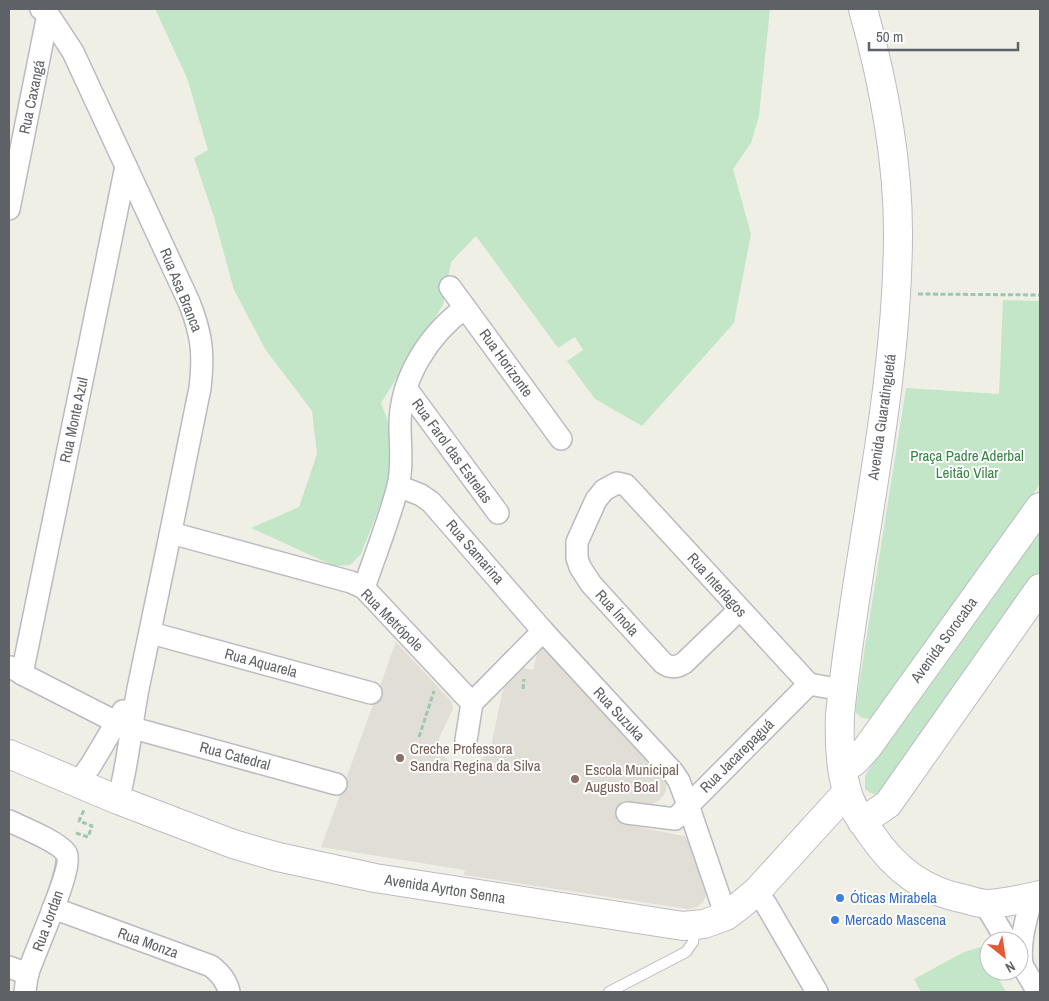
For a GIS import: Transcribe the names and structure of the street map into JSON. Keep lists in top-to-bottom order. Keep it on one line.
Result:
{"streets":{"street":["Rua Caxangá","Rua Asa Branca","Rua Horizonte","Avenida Guaratinguetá","Rua Monte Azul","Rua Farol das Estrelas","Rua Samarina","Rua Interlagos","Rua Ímola","Rua Metrópole","Avenida Sorocaba","Rua Aquarela","Rua Suzuka","Rua Catedral","Rua Jacarepaguá","Avenida Ayrton Senna","Rua Jordan","Rua Monza"]},"crossings":[["Rua Caxangá","Rua Asa Branca"],["Rua Asa Branca","Rua Monte Azul"],["Rua Asa Branca","Rua Metrópole"],["Rua Asa Branca","Rua Aquarela"],["Rua Asa Branca","Rua Catedral"],["Rua Asa Branca","Avenida Ayrton Senna"],["Avenida Guaratinguetá","Avenida Sorocaba"],["Avenida Guaratinguetá","Avenida Ayrton Senna"],["Rua Samarina","Rua Suzuka"],["Rua Interlagos","Rua Ímola"],["Rua Interlagos","Rua Jacarepaguá"],["Avenida Sorocaba","Avenida Ayrton Senna"],["Rua Suzuka","Rua Jacarepaguá"],["Rua Suzuka","Avenida Ayrton Senna"],["Rua Jordan","Rua Monza"]],"parks":["Praça Padre Aderbal Leitão Vilar"],"places":["Creche Professora Sandra Regina da Silva","Escola Municipal Augusto Boal","Óticas Mirabela","Mercado Mascena"],"scale_bar":"50 m","north":"bottom right"}
